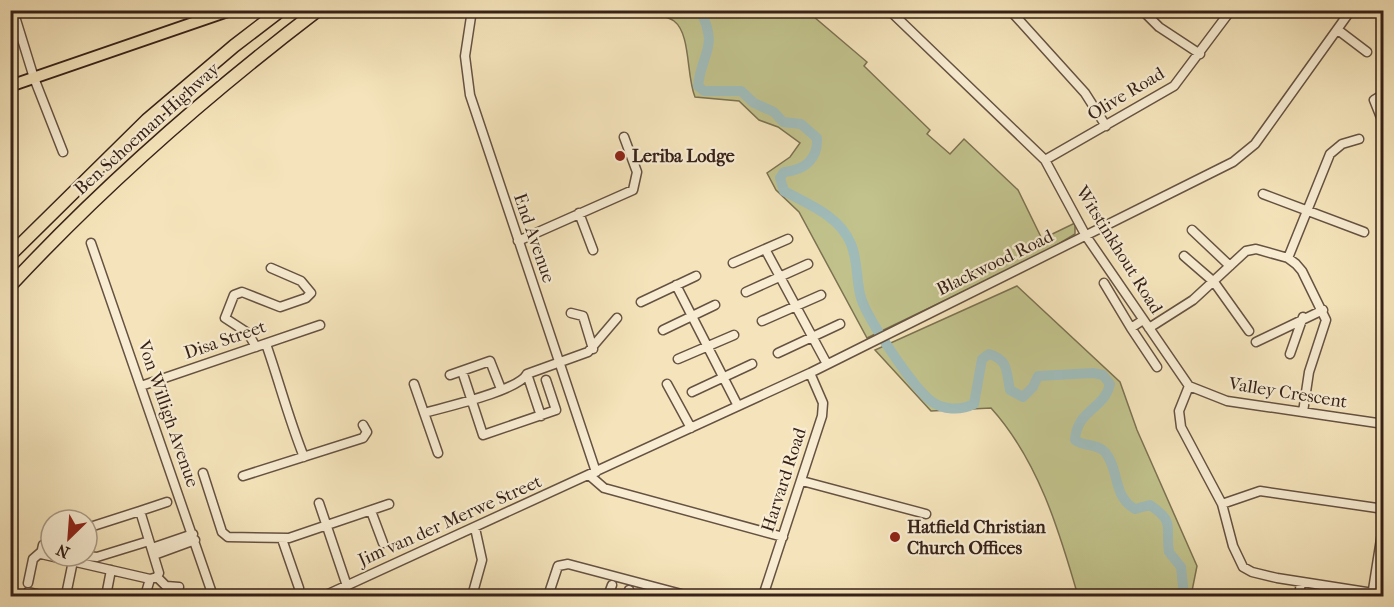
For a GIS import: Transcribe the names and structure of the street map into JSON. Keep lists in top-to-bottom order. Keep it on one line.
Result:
{"streets":{"highway":["Ben Schoeman Highway"],"street":["Olive Road","End Avenue","Witstinkhout Road","Blackwood Road","Disa Street","Valley Crescent","Von Willigh Avenue","Harvard Road","Jim van der Merwe Street"]},"crossings":[["Olive Road","Witstinkhout Road"],["End Avenue","Blackwood Road"],["End Avenue","Jim van der Merwe Street"],["Witstinkhout Road","Blackwood Road"],["Witstinkhout Road","Valley Crescent"],["Blackwood Road","Harvard Road"],["Blackwood Road","Jim van der Merwe Street"],["Disa Street","Von Willigh Avenue"]],"places":["Leriba Lodge","Hatfield Christian Church Offices"],"north":"bottom left"}
